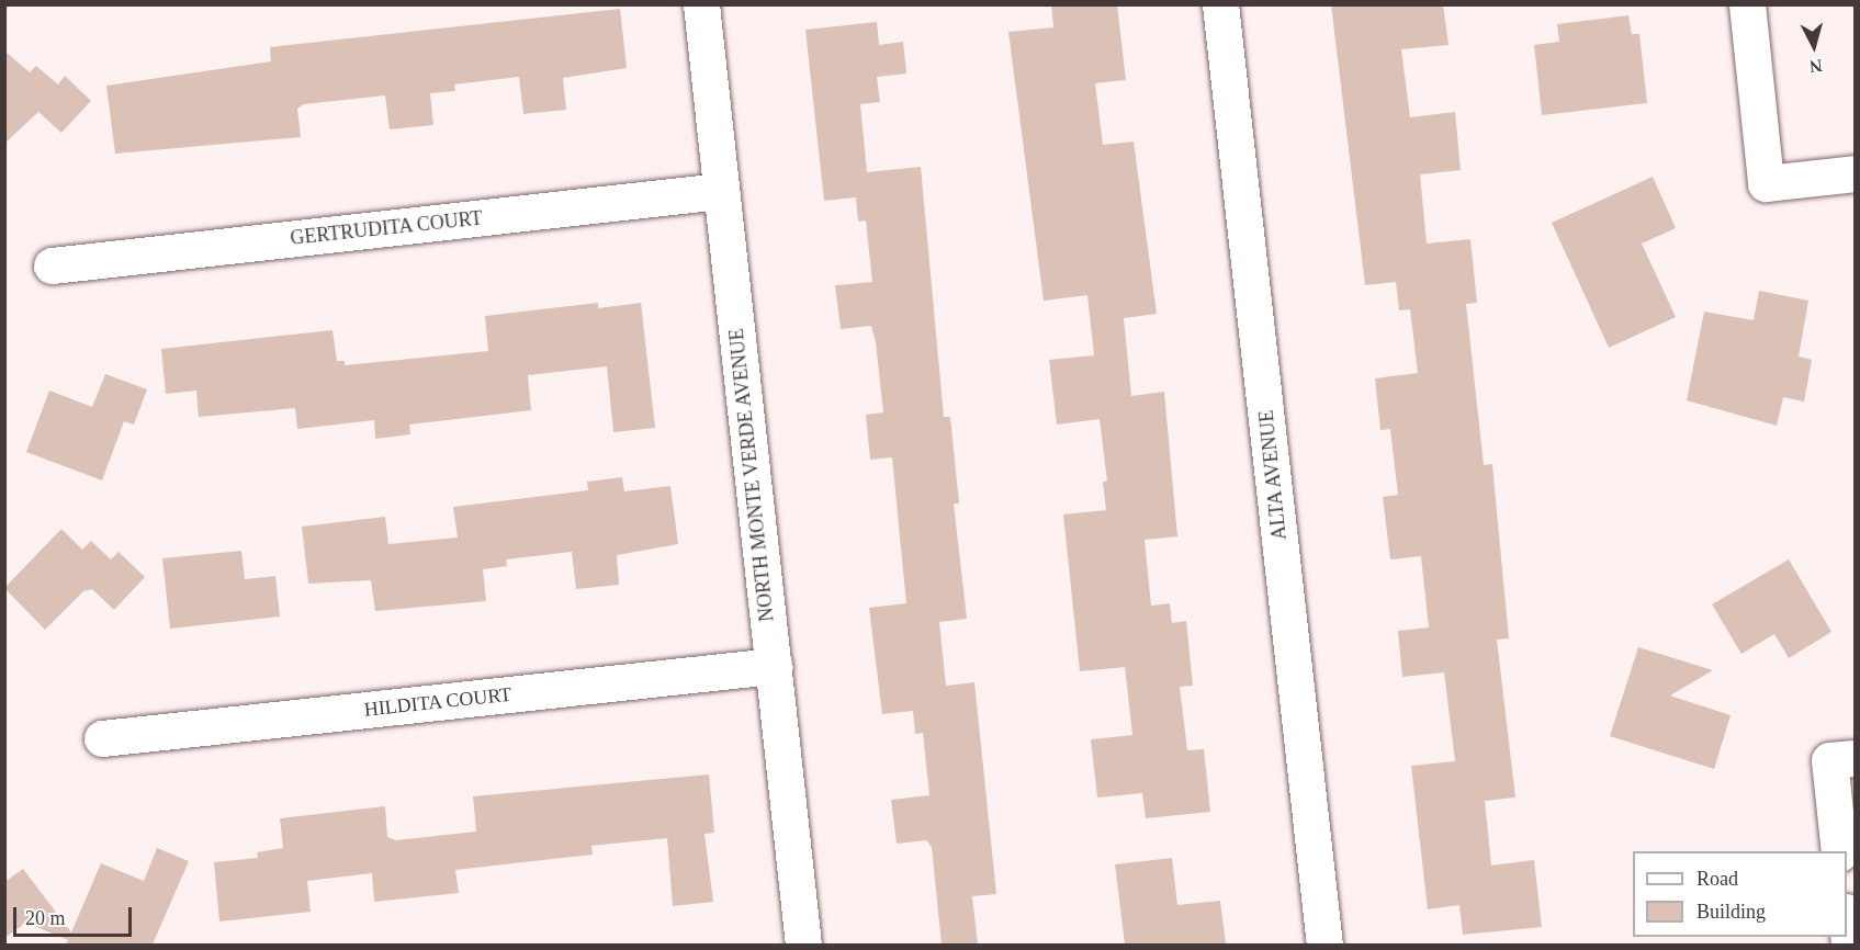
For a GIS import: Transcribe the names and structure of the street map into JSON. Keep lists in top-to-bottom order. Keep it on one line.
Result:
{"streets":{"street":["GERTRUDITA COURT","NORTH MONTE VERDE AVENUE","ALTA AVENUE","HILDITA COURT"]},"crossings":[["GERTRUDITA COURT","NORTH MONTE VERDE AVENUE"],["NORTH MONTE VERDE AVENUE","HILDITA COURT"]],"legend":["Road","Building"],"scale_bar":"20 m","north":"bottom"}
